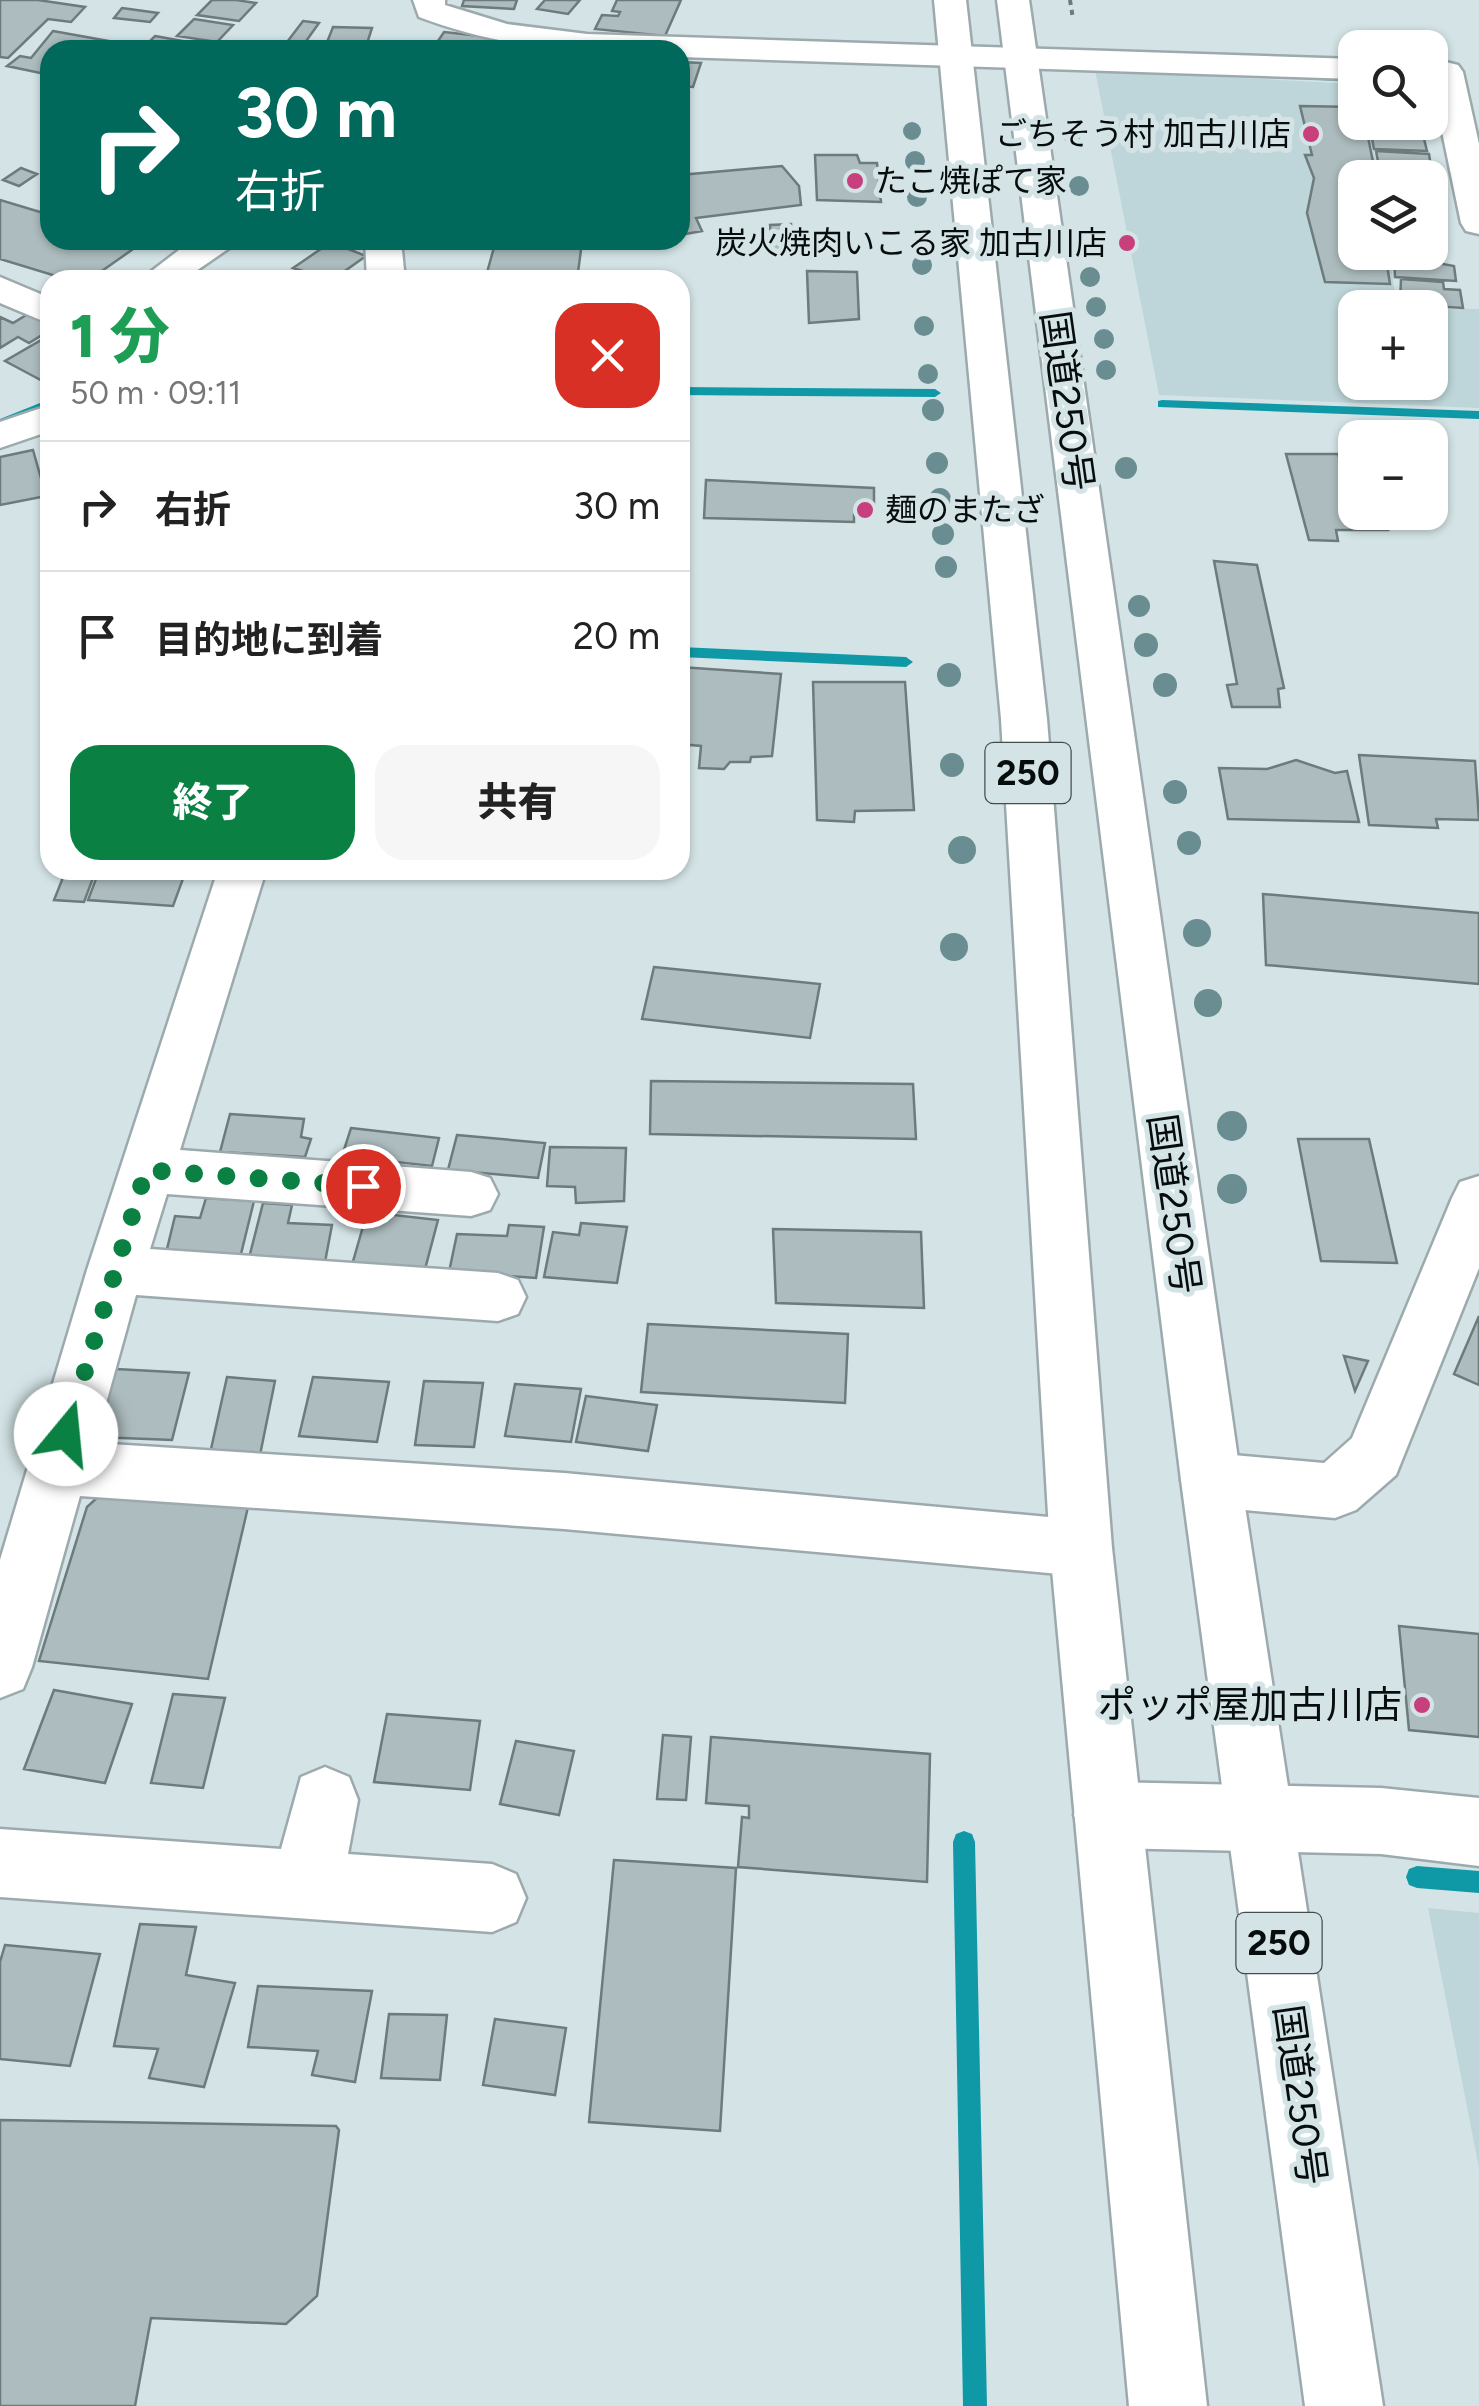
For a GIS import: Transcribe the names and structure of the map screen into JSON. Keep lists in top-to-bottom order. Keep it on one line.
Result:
{"streets":{"main road":["国道250号","250"]},"places":["ごちそう村 加古川店","たこ焼ぽて家","炭火焼肉いこる家 加古川店","麺のまたざ","ポッポ屋加古川店"],"page":{"map_buttons":["+","−"],"turn":["30 m","右折"],"heading":["1 分","50 m · 09:11"],"list":[{"name":"右折","value":"30 m"},{"name":"目的地に到着","value":"20 m"}],"buttons":["終了","共有"]}}
